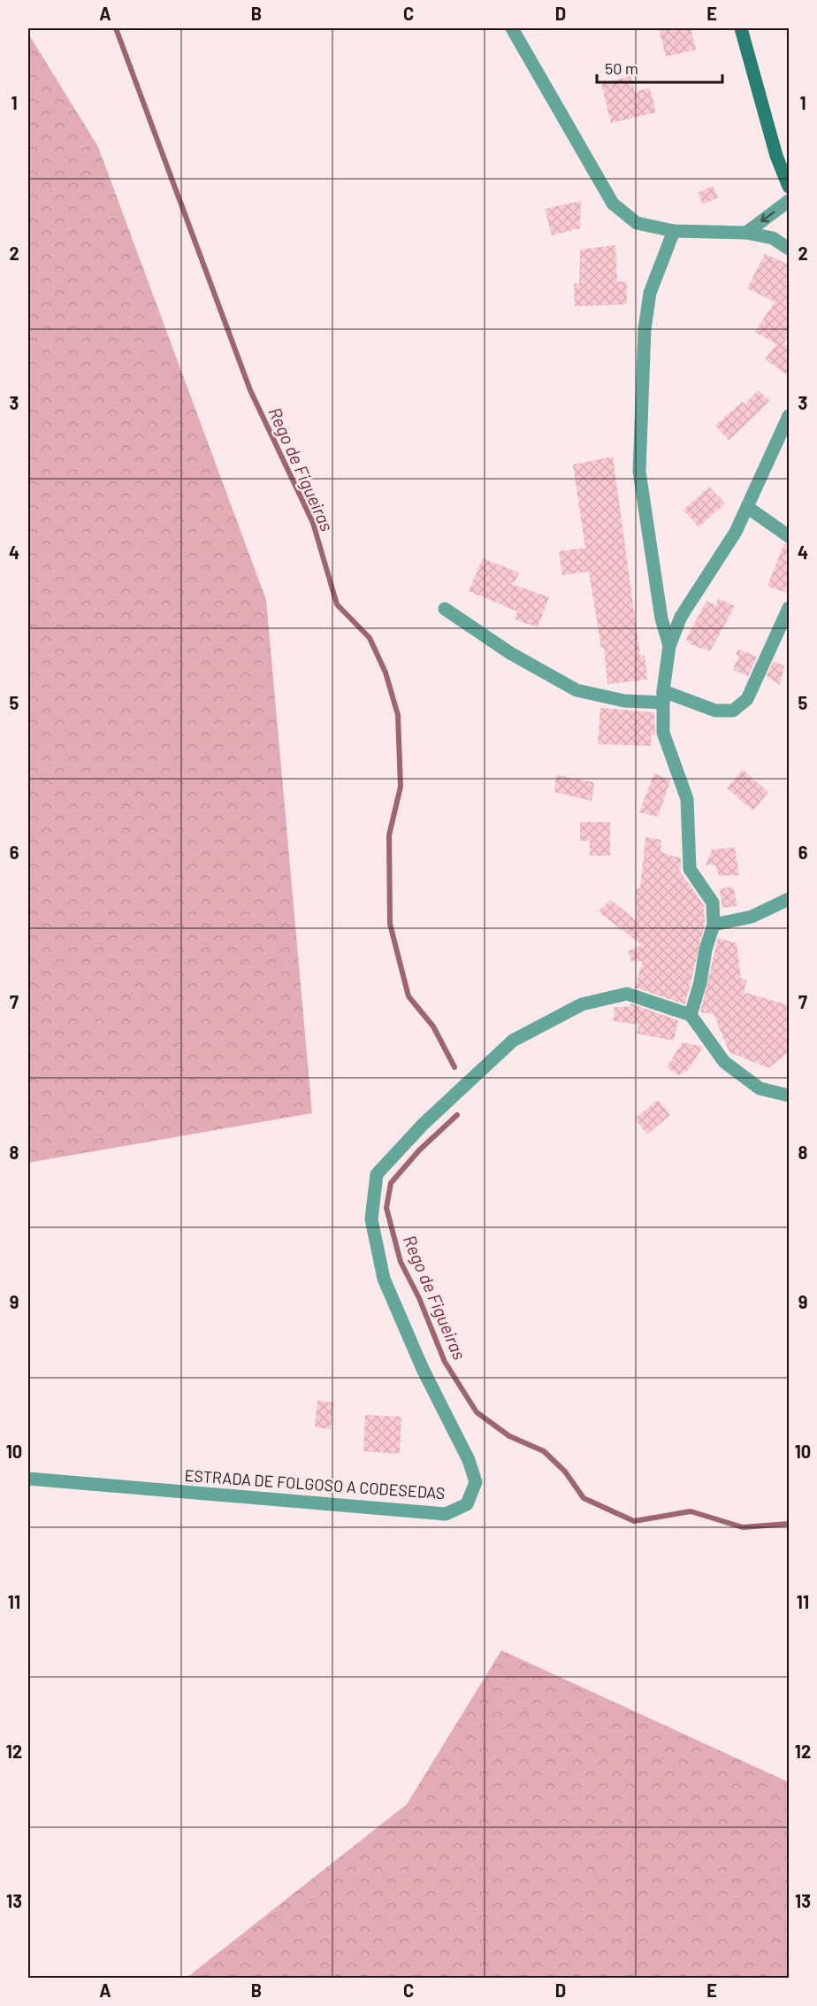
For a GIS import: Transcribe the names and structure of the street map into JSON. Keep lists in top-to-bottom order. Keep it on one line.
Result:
{"streets":{"street":["ESTRADA DE FOLGOSO A CODESEDAS"]},"water":["Rego de Figueiras"],"scale_bar":"50 m","grid":{"columns":["A","B","C","D","E"],"rows":["1","2","3","4","5","6","7","8","9","10","11","12","13"]}}
